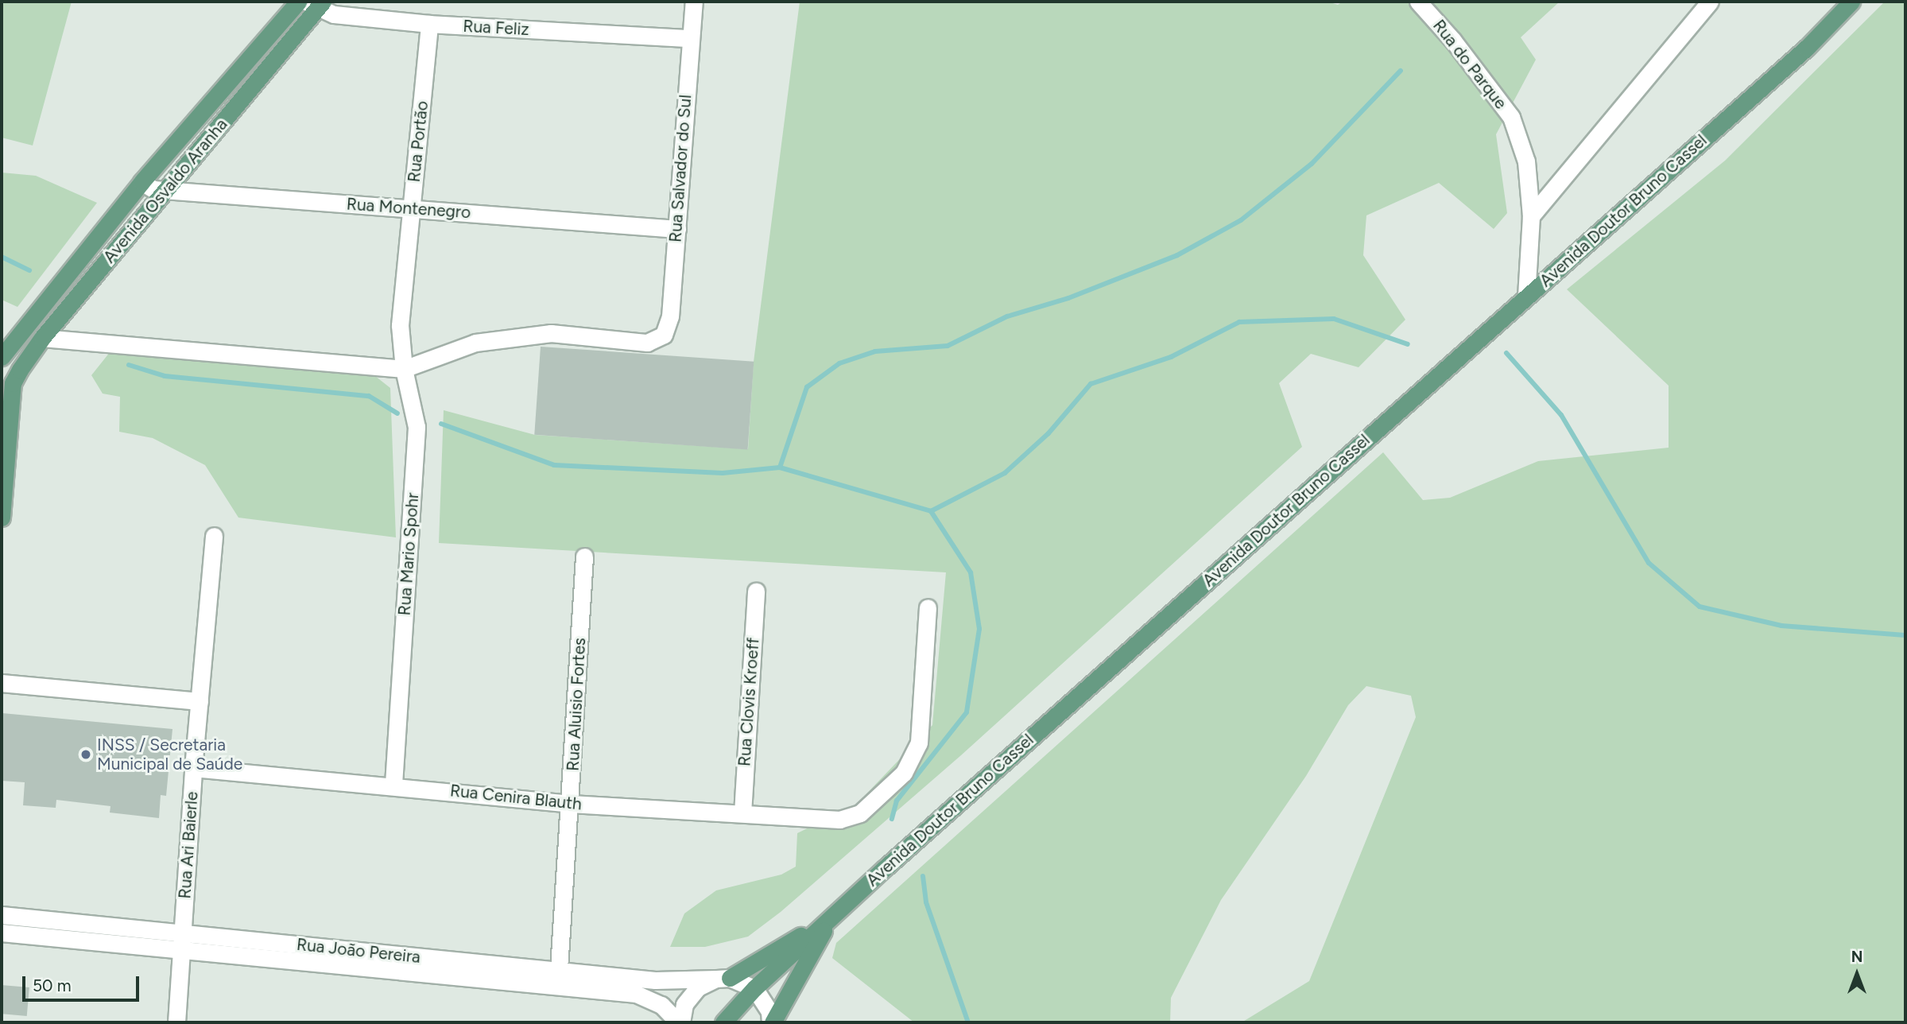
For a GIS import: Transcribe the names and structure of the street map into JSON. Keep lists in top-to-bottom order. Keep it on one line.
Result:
{"streets":{"main road":["Avenida Osvaldo Aranha","Avenida Doutor Bruno Cassel"],"street":["Rua Feliz","Rua do Parque","Rua Portão","Rua Salvador do Sul","Rua Montenegro","Rua Mario Spohr","Rua Clovis Kroeff","Rua Aluisio Fortes","Rua Cenira Blauth","Rua Ari Baierle","Rua João Pereira"]},"crossings":[["Rua Feliz","Rua Portão"],["Rua Feliz","Rua Salvador do Sul"],["Rua Feliz","Avenida Osvaldo Aranha"],["Rua do Parque","Avenida Doutor Bruno Cassel"],["Rua Portão","Rua Montenegro"],["Rua Portão","Rua Mario Spohr"],["Rua Salvador do Sul","Rua Montenegro"],["Rua Salvador do Sul","Rua Mario Spohr"],["Avenida Osvaldo Aranha","Rua Montenegro"],["Rua Mario Spohr","Rua Cenira Blauth"],["Rua Clovis Kroeff","Rua Cenira Blauth"],["Rua Aluisio Fortes","Rua Cenira Blauth"],["Rua Aluisio Fortes","Rua João Pereira"],["Rua Cenira Blauth","Rua Ari Baierle"],["Rua Ari Baierle","Rua João Pereira"]],"places":["INSS / Secretaria Municipal de Saúde"],"scale_bar":"50 m","north":"top"}
